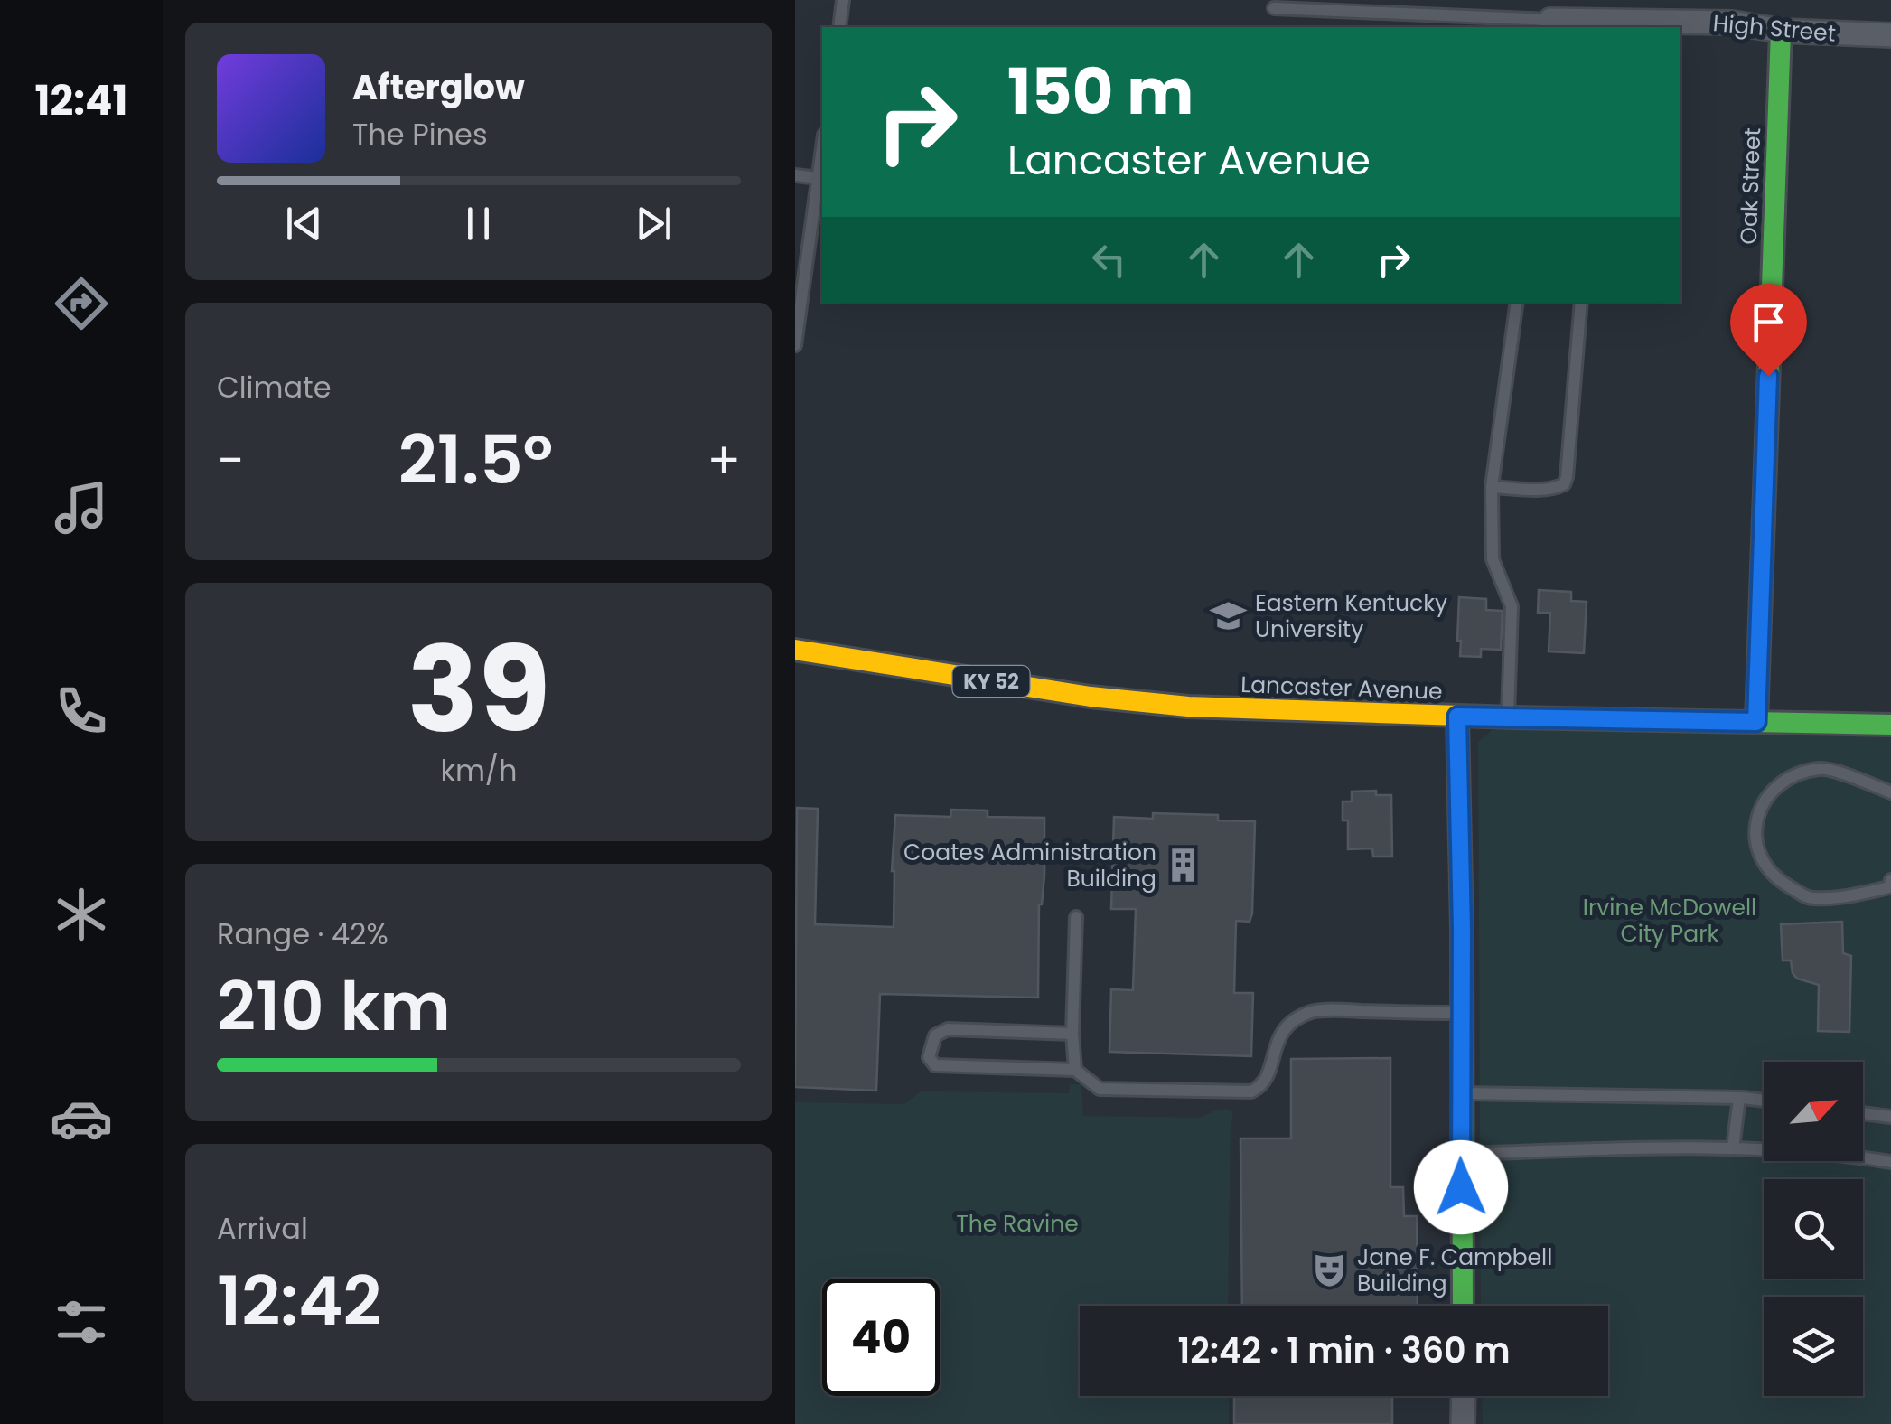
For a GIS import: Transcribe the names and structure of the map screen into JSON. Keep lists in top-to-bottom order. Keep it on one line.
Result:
{"streets":{"street":["High Street","Oak Street","KY 52","Lancaster Avenue"]},"crossings":[["High Street","Oak Street"],["Oak Street","Lancaster Avenue"]],"parks":["Irvine McDowell City Park","The Ravine"],"places":{"school or university":["Eastern Kentucky University"],"building":["Coates Administration Building"],"theatre":["Jane F. Campbell Building"]},"north":"top right","page":{"tabs":"12:41","turn":["150 m","Lancaster Avenue"],"song":["Afterglow","The Pines"],"tile":["Climate",["39","km/h"],["Range · 42%","210 km"],["Arrival","12:42"]],"heat":["−","21.5°","+"],"limit":"40","trip":"12:42 · 1 min · 360 m"}}
